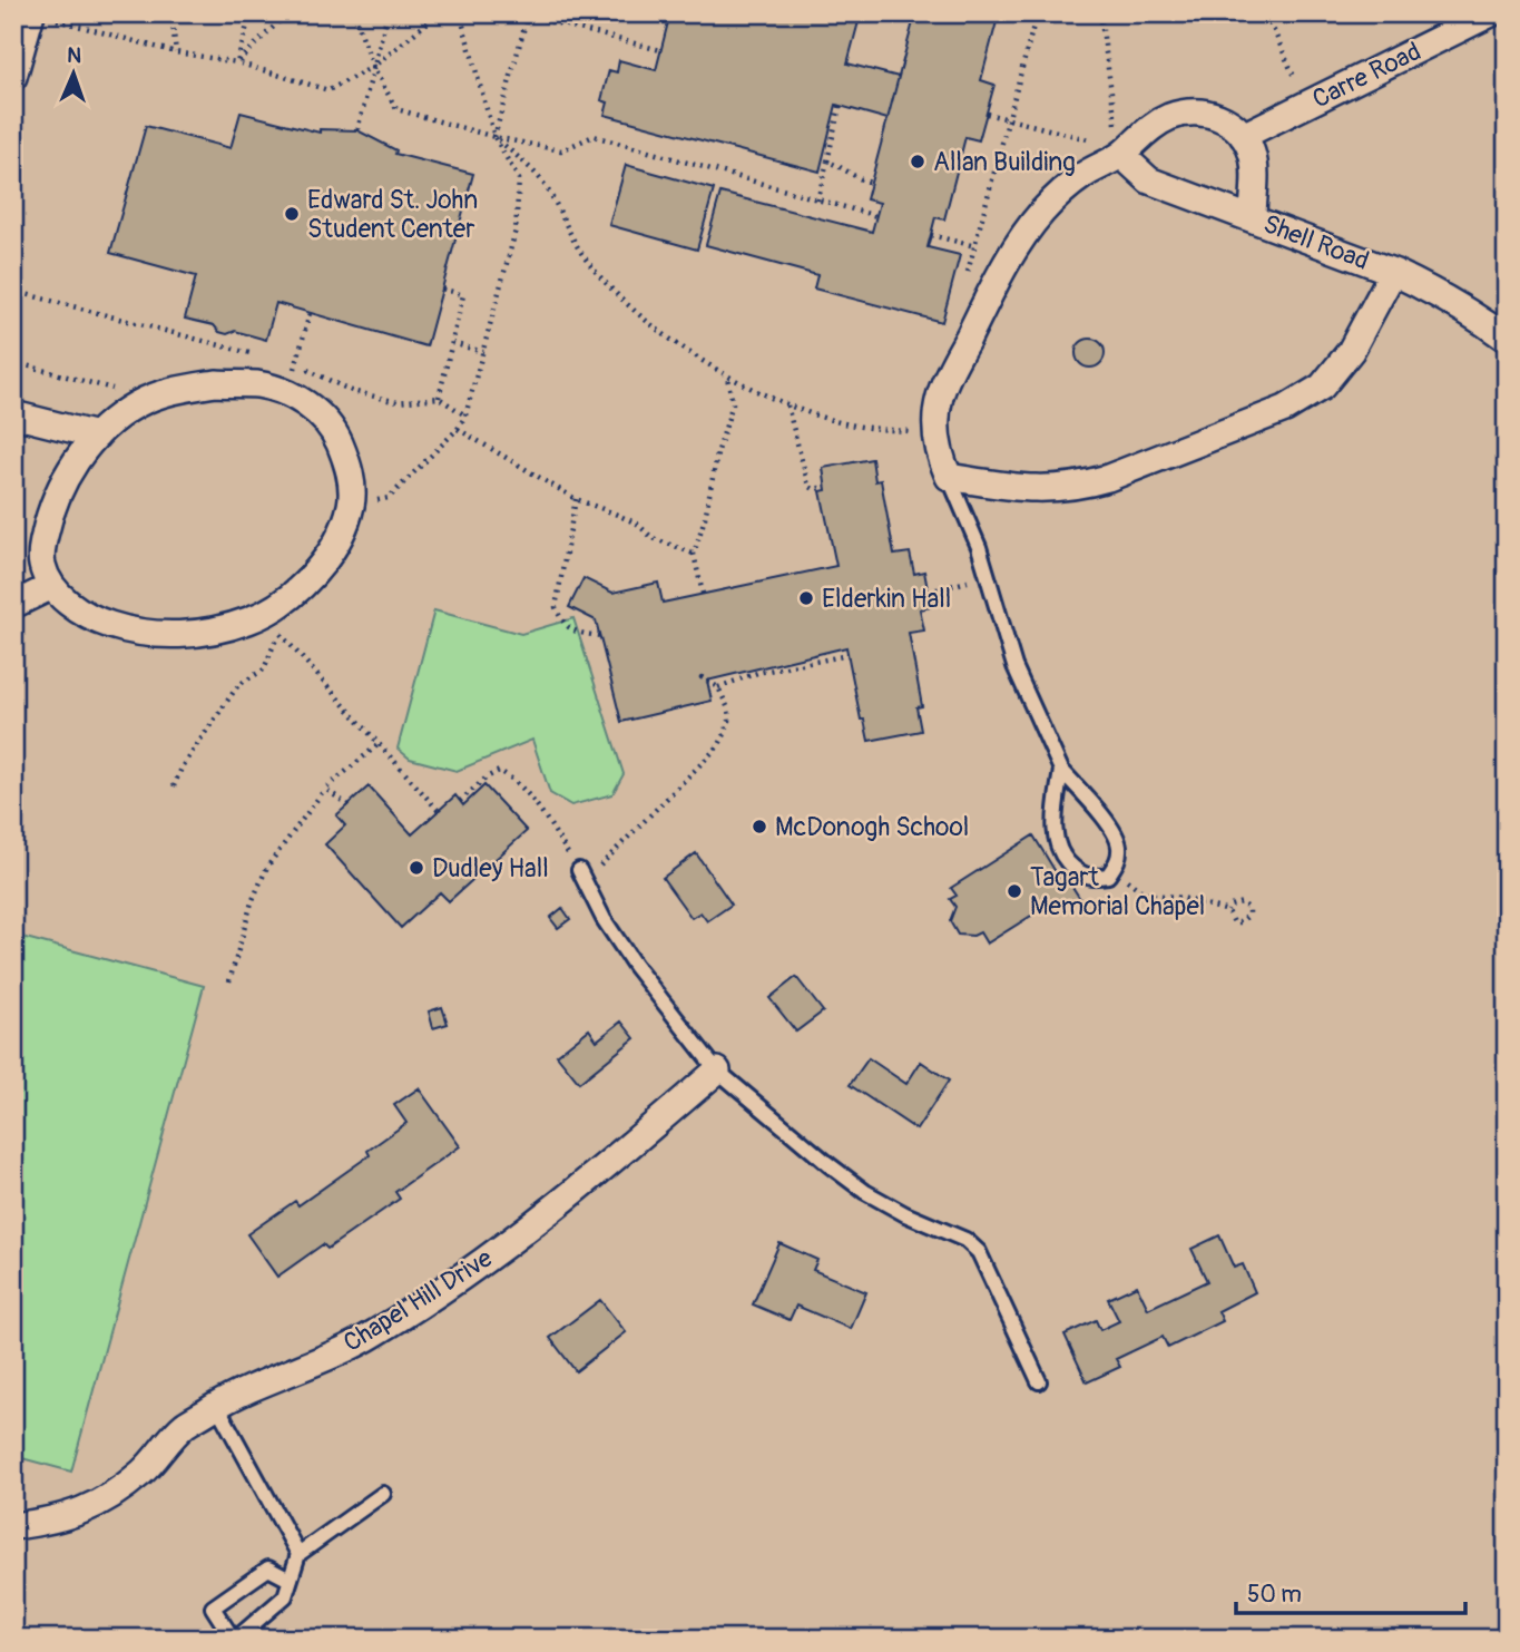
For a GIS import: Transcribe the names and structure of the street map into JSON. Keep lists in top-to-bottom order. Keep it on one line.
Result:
{"streets":{"street":["Carre Road","Shell Road","Chapel Hill Drive"]},"places":["Allan Building","Edward St. John Student Center","Elderkin Hall","McDonogh School","Dudley Hall","Tagart Memorial Chapel"],"scale_bar":"50 m","north":"top"}
